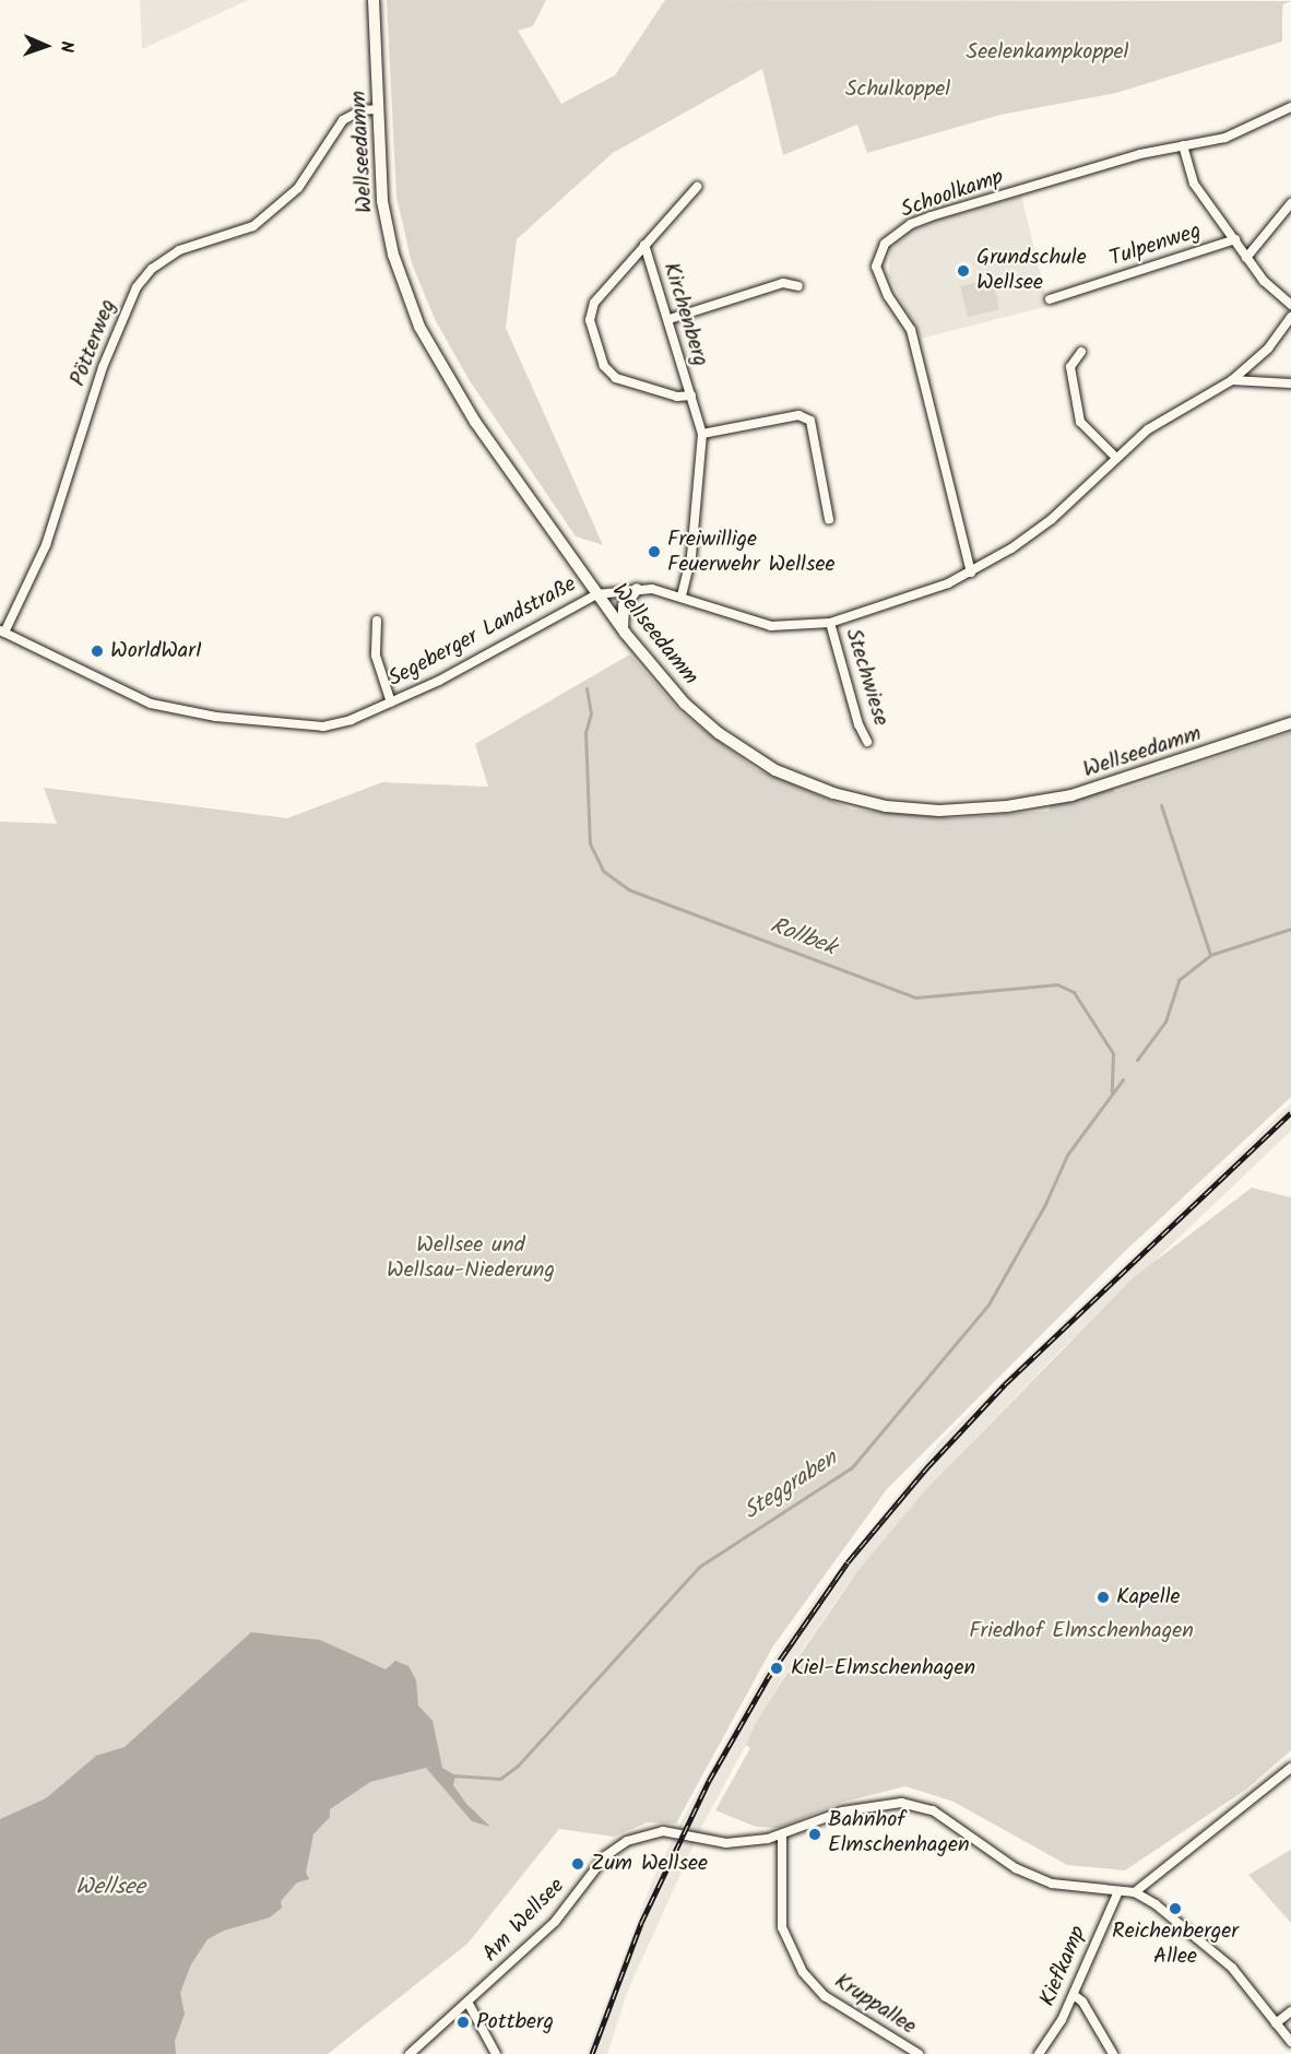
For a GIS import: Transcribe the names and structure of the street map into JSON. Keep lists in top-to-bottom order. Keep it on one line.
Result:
{"streets":{"main road":["Wellseedamm"],"street":["Schoolkamp","Tulpenweg","Kirchenberg","Pötterweg","Segeberger Landstraße","Stechwiese","Am Wellsee","Kiefkamp","Kruppallee"]},"crossings":[["Wellseedamm","Pötterweg"],["Wellseedamm","Segeberger Landstraße"],["Schoolkamp","Segeberger Landstraße"],["Kirchenberg","Segeberger Landstraße"],["Pötterweg","Segeberger Landstraße"],["Segeberger Landstraße","Stechwiese"],["Am Wellsee","Kiefkamp"],["Am Wellsee","Kruppallee"]],"water":["Rollbek","Steggraben","Wellsee"],"parks":["Seelenkampkoppel","Schulkoppel","Wellsee und Wellsau-Niederung","Friedhof Elmschenhagen"],"places":["Grundschule Wellsee","Freiwillige Feuerwehr Wellsee","WorldWarI","Kapelle","Kiel-Elmschenhagen","Bahnhof Elmschenhagen","Zum Wellsee","Reichenberger Allee","Pottberg"],"north":"right"}
